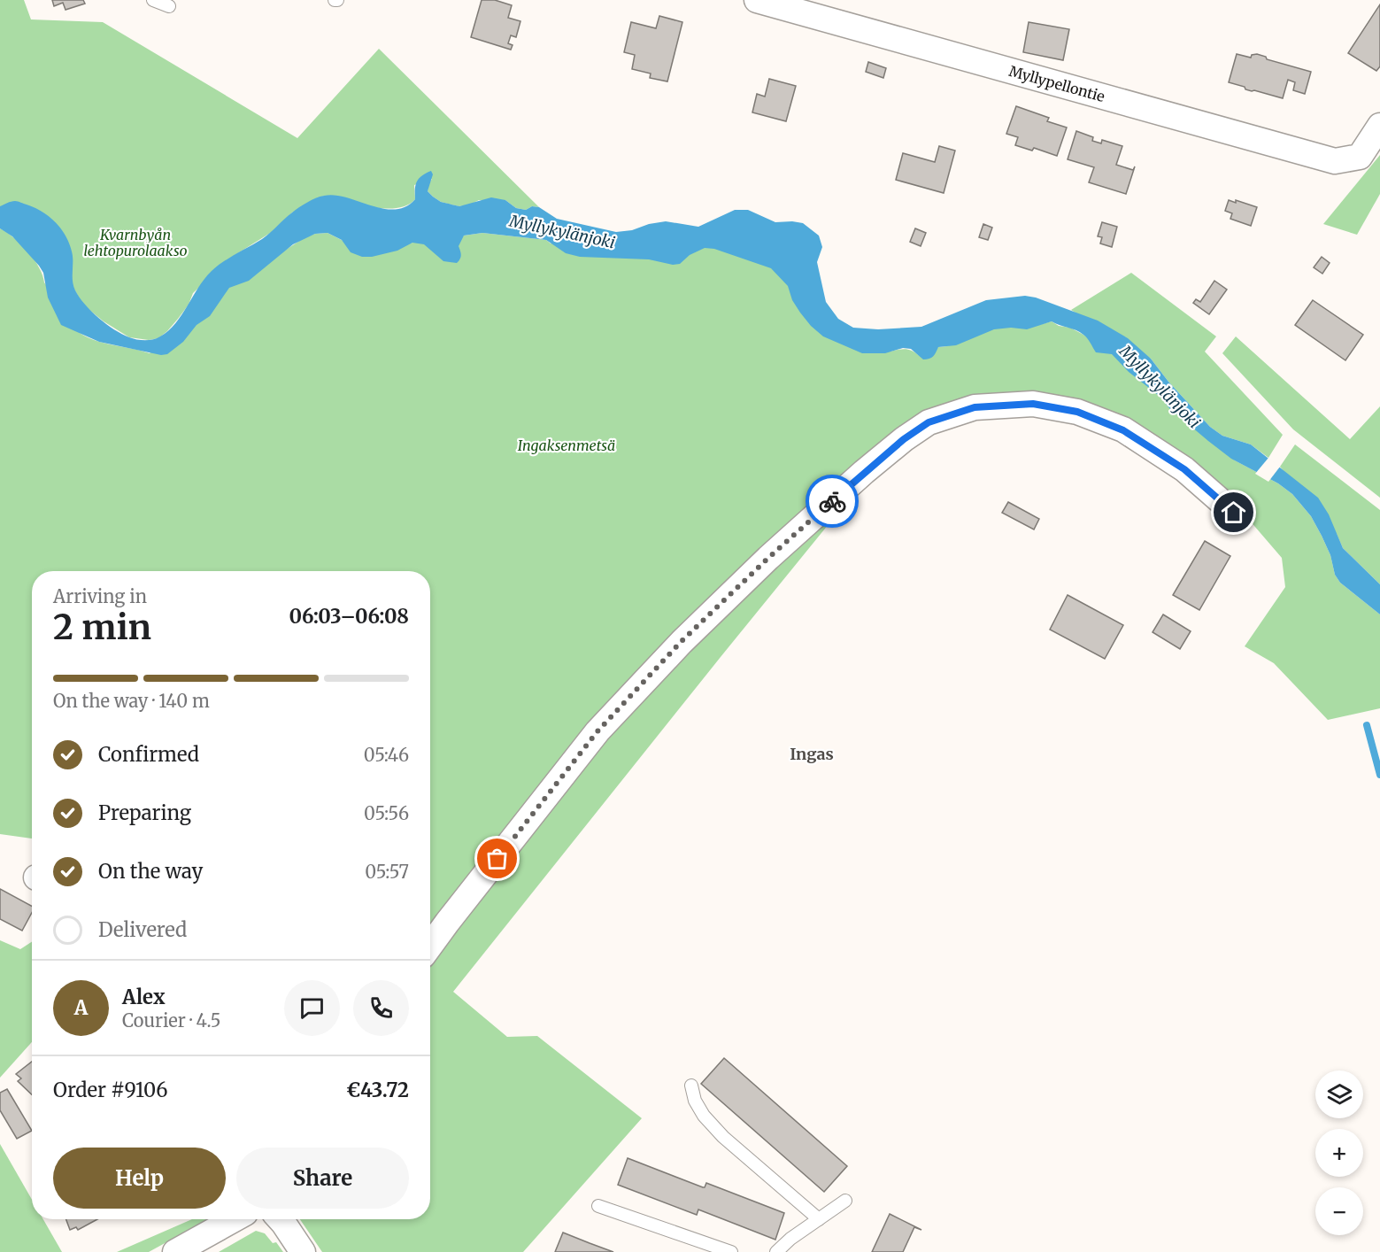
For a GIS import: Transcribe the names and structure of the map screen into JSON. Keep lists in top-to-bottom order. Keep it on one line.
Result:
{"streets":{"street":["Myllypellontie"]},"districts":["Ingas"],"water":["Myllykylänjoki"],"parks":["Kvarnbyån lehtopurolaakso","Ingaksenmetsä"],"page":{"heading":["2 min","Arriving in","06:03–06:08"],"panel":["Alex","Courier · 4.5","Order #9106","€43.72"],"bar":"On the way · 140 m","list":[["Confirmed","05:46"],["Preparing","05:56"],["On the way","05:57"],"Delivered"],"round":"A","map_buttons":["+","−"],"buttons":["Help","Share"]}}
